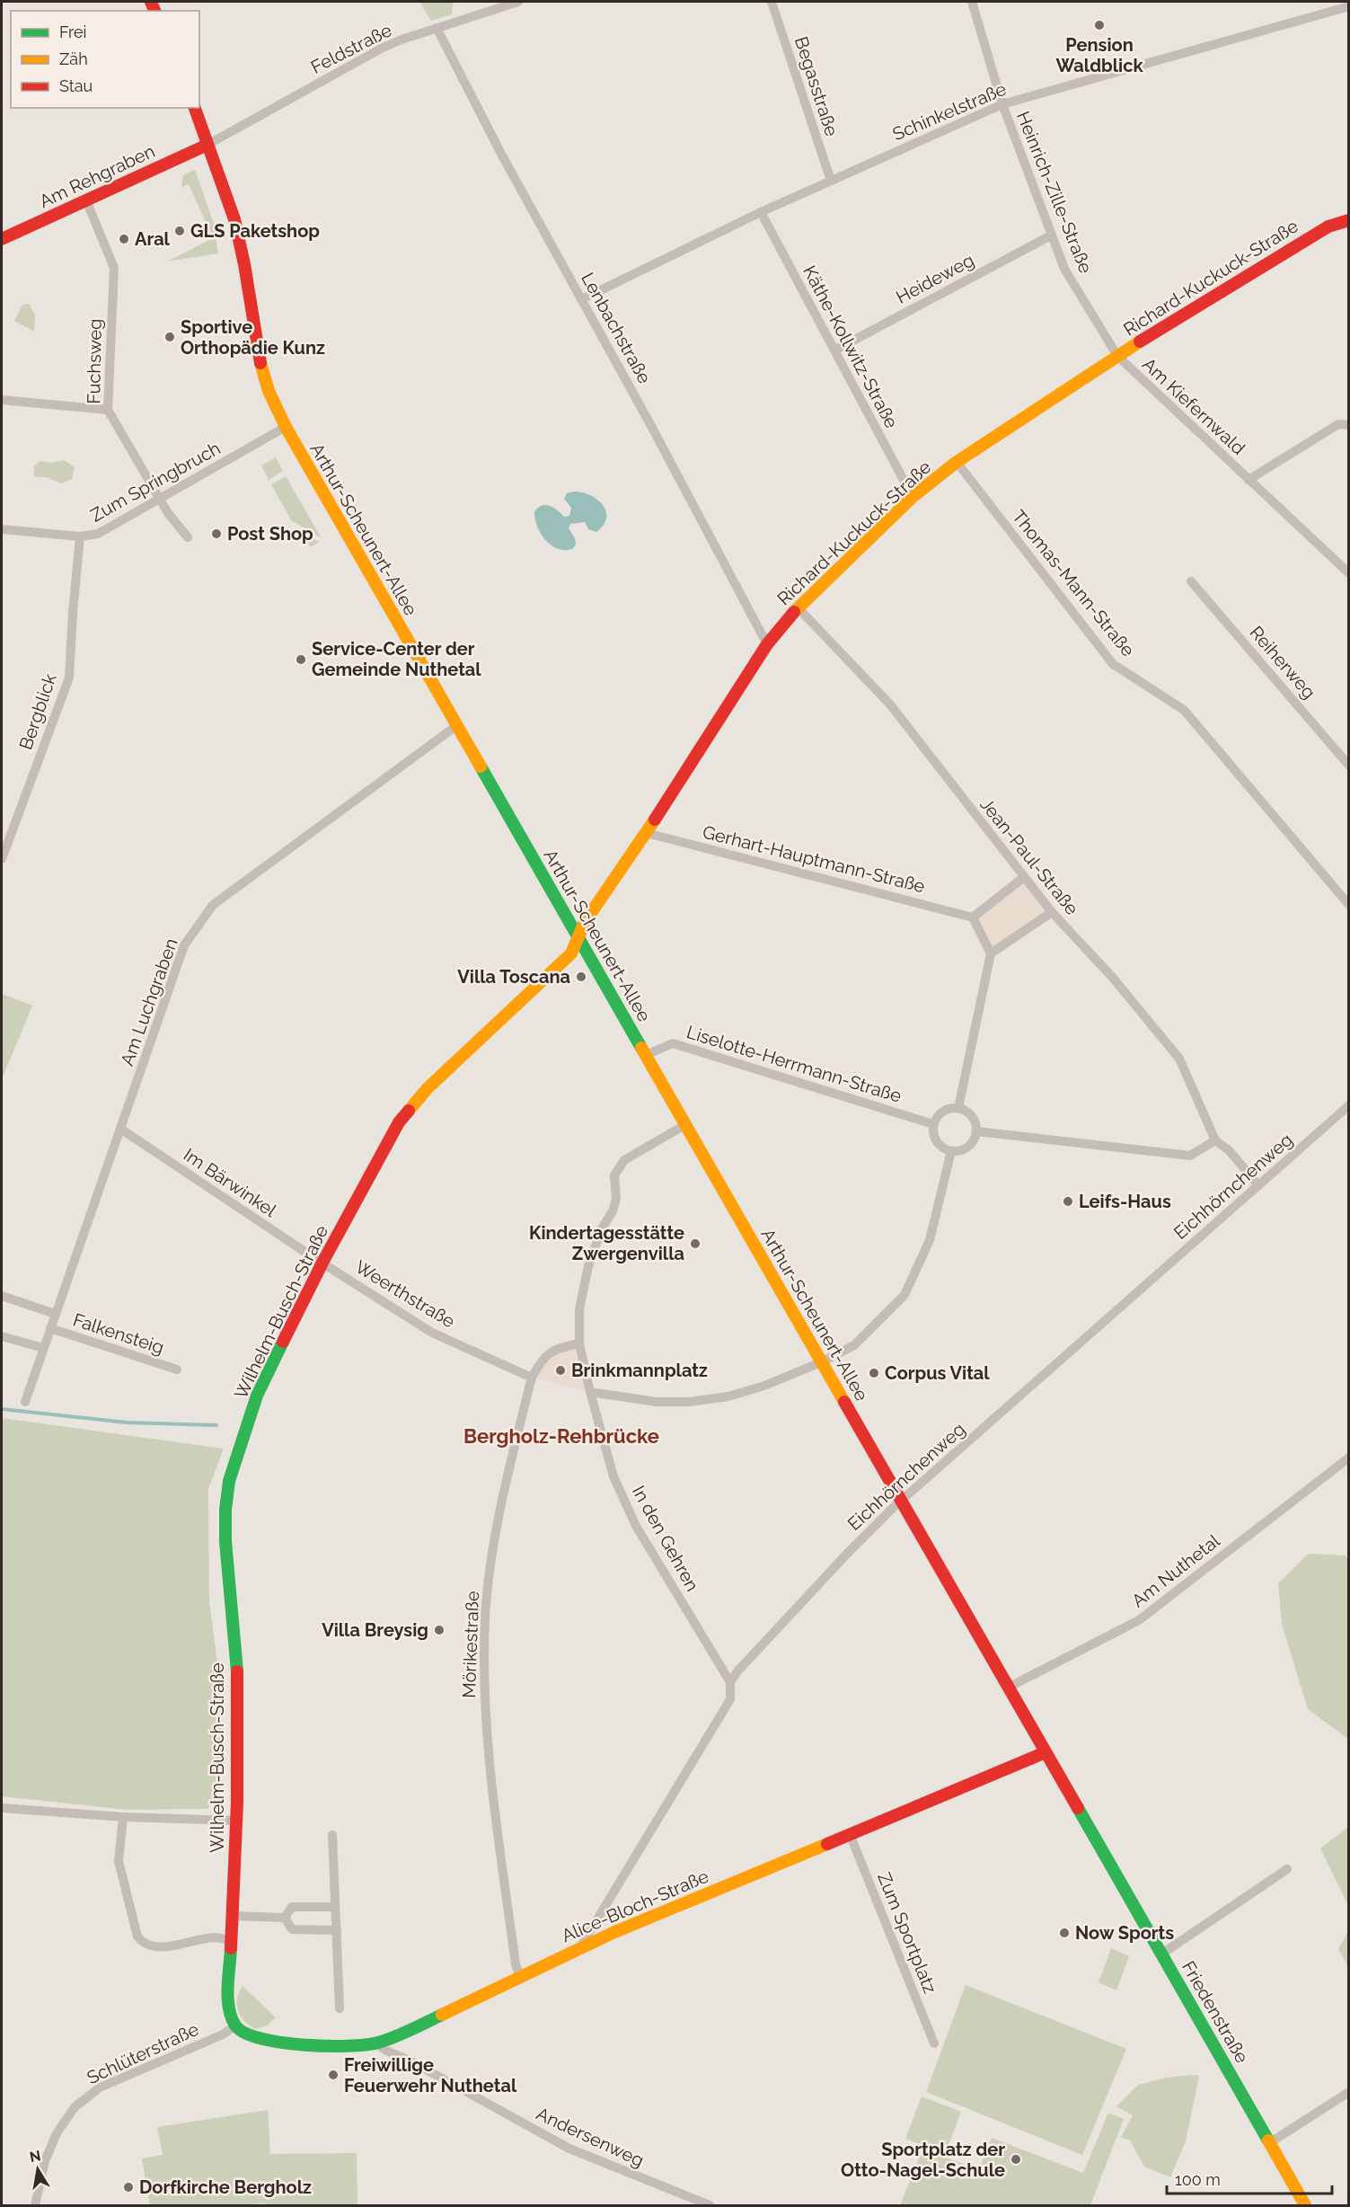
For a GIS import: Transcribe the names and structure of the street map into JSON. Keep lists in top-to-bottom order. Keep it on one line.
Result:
{"streets":{"street":["Feldstraße","Begasstraße","Schinkelstraße","Am Rehgraben","Heinrich-Zille-Straße","Richard-Kuckuck-Straße","Heideweg","Lenbachstraße","Käthe-Kollwitz-Straße","Fuchsweg","Am Kiefernwald","Zum Springbruch","Arthur-Scheunert-Allee","Thomas-Mann-Straße","Reiherweg","Bergblick","Jean-Paul-Straße","Gerhart-Hauptmann-Straße","Am Luchgraben","Liselotte-Herrmann-Straße","Im Bärwinkel","Eichhörnchenweg","Weerthstraße","Wilhelm-Busch-Straße","Falkensteig","In den Gehren","Am Nuthetal","Mörikestraße","Alice-Bloch-Straße","Zum Sportplatz","Friedenstraße","Schlüterstraße","Andersenweg"]},"crossings":[["Feldstraße","Am Rehgraben"],["Feldstraße","Lenbachstraße"],["Feldstraße","Arthur-Scheunert-Allee"],["Begasstraße","Schinkelstraße"],["Schinkelstraße","Heinrich-Zille-Straße"],["Schinkelstraße","Lenbachstraße"],["Schinkelstraße","Käthe-Kollwitz-Straße"],["Am Rehgraben","Fuchsweg"],["Am Rehgraben","Arthur-Scheunert-Allee"],["Heinrich-Zille-Straße","Richard-Kuckuck-Straße"],["Heinrich-Zille-Straße","Heideweg"],["Heinrich-Zille-Straße","Am Kiefernwald"],["Richard-Kuckuck-Straße","Lenbachstraße"],["Richard-Kuckuck-Straße","Käthe-Kollwitz-Straße"],["Richard-Kuckuck-Straße","Am Kiefernwald"],["Richard-Kuckuck-Straße","Arthur-Scheunert-Allee"],["Richard-Kuckuck-Straße","Thomas-Mann-Straße"],["Richard-Kuckuck-Straße","Jean-Paul-Straße"],["Richard-Kuckuck-Straße","Gerhart-Hauptmann-Straße"],["Richard-Kuckuck-Straße","Wilhelm-Busch-Straße"],["Heideweg","Käthe-Kollwitz-Straße"],["Fuchsweg","Zum Springbruch"],["Zum Springbruch","Arthur-Scheunert-Allee"],["Zum Springbruch","Bergblick"],["Arthur-Scheunert-Allee","Am Luchgraben"],["Arthur-Scheunert-Allee","Liselotte-Herrmann-Straße"],["Arthur-Scheunert-Allee","Eichhörnchenweg"],["Arthur-Scheunert-Allee","Wilhelm-Busch-Straße"],["Arthur-Scheunert-Allee","In den Gehren"],["Arthur-Scheunert-Allee","Am Nuthetal"],["Arthur-Scheunert-Allee","Alice-Bloch-Straße"],["Arthur-Scheunert-Allee","Friedenstraße"],["Am Luchgraben","Im Bärwinkel"],["Am Luchgraben","Falkensteig"],["Im Bärwinkel","Weerthstraße"],["Im Bärwinkel","Wilhelm-Busch-Straße"],["Eichhörnchenweg","In den Gehren"],["Eichhörnchenweg","Alice-Bloch-Straße"],["Weerthstraße","Wilhelm-Busch-Straße"],["Weerthstraße","Mörikestraße"],["Wilhelm-Busch-Straße","Alice-Bloch-Straße"],["Wilhelm-Busch-Straße","Schlüterstraße"],["In den Gehren","Mörikestraße"],["Mörikestraße","Alice-Bloch-Straße"],["Alice-Bloch-Straße","Zum Sportplatz"],["Alice-Bloch-Straße","Friedenstraße"],["Alice-Bloch-Straße","Schlüterstraße"],["Alice-Bloch-Straße","Andersenweg"]],"districts":["Bergholz-Rehbrücke"],"places":["Pension Waldblick","GLS Paketshop","Aral","Sportive Orthopädie Kunz","Post Shop","Service-Center der Gemeinde Nuthetal","Villa Toscana","Leifs-Haus","Kindertagesstätte Zwergenvilla","Brinkmannplatz","Corpus Vital","Villa Breysig","Now Sports","Freiwillige Feuerwehr Nuthetal","Sportplatz der Otto-Nagel-Schule","Dorfkirche Bergholz"],"legend":["Frei","Zäh","Stau"],"scale_bar":"100 m","north":"top"}
